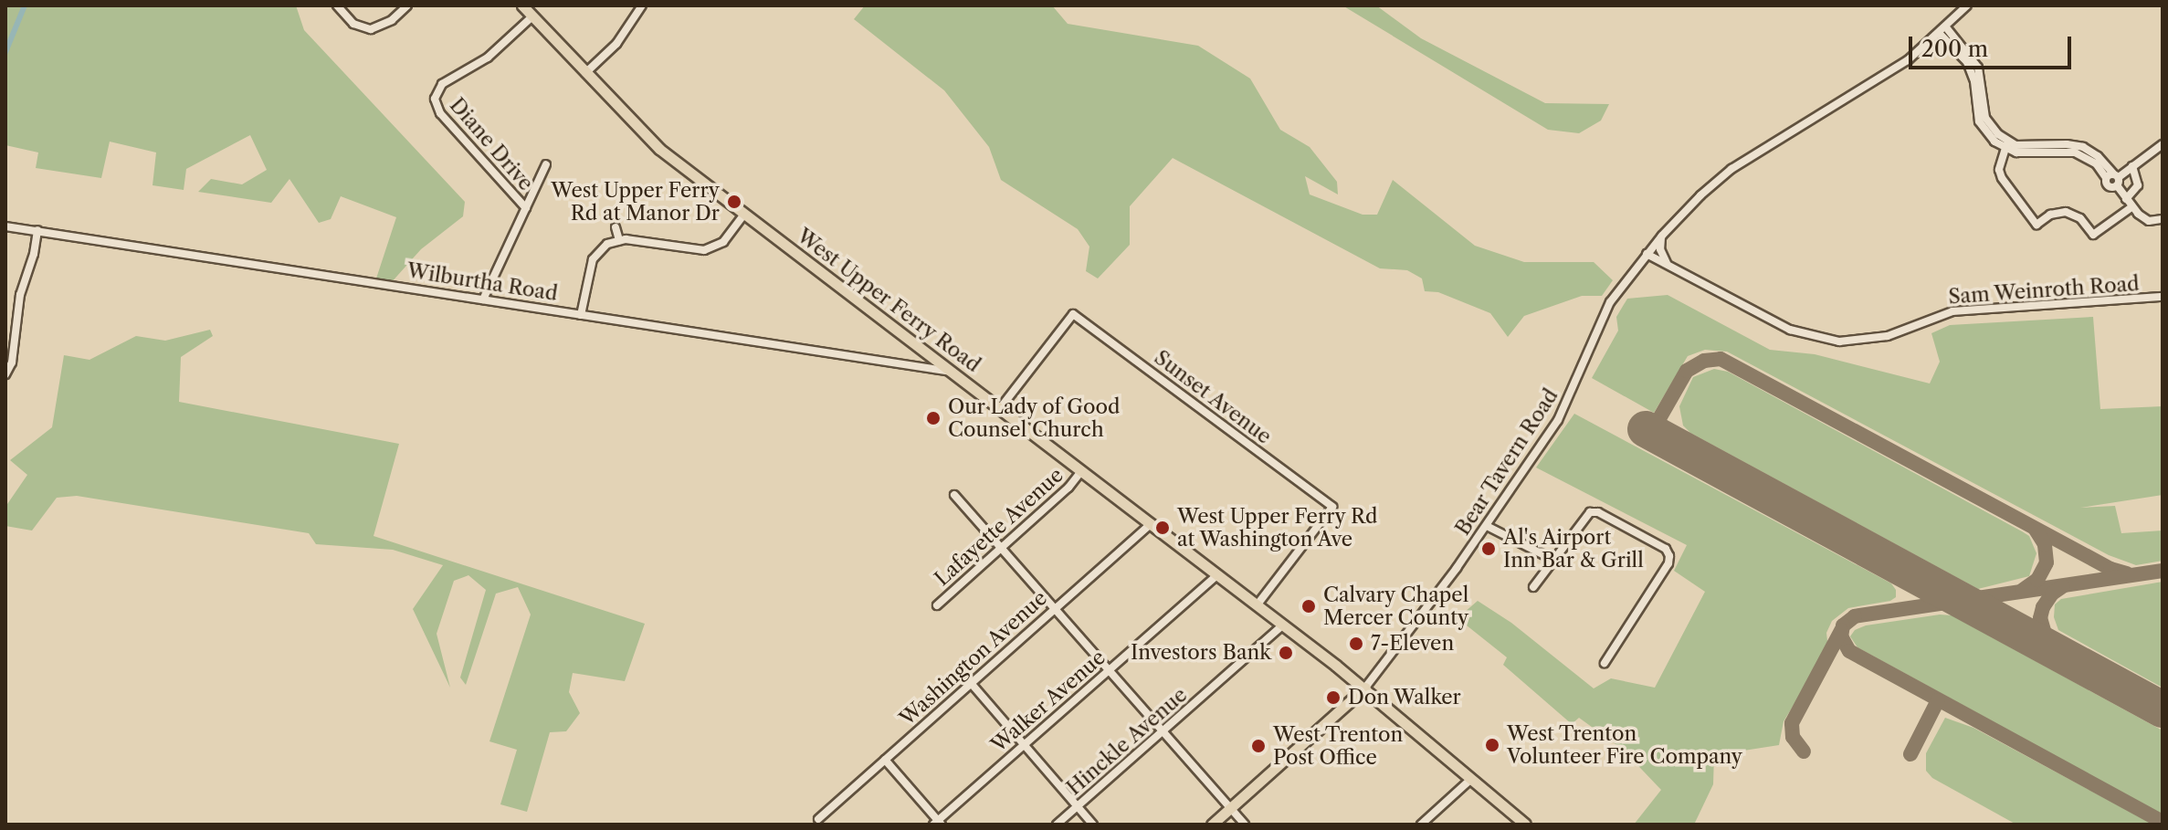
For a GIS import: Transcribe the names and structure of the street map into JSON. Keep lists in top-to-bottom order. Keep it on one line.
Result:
{"streets":{"main road":["West Upper Ferry Road"],"street":["Diane Drive","Wilburtha Road","Sam Weinroth Road","Sunset Avenue","Bear Tavern Road","Lafayette Avenue","Washington Avenue","Walker Avenue","Hinckle Avenue"]},"crossings":[["Diane Drive","Wilburtha Road"],["Diane Drive","West Upper Ferry Road"],["Wilburtha Road","West Upper Ferry Road"],["Sam Weinroth Road","Bear Tavern Road"],["West Upper Ferry Road","Sunset Avenue"],["West Upper Ferry Road","Bear Tavern Road"],["West Upper Ferry Road","Lafayette Avenue"],["West Upper Ferry Road","Washington Avenue"],["West Upper Ferry Road","Walker Avenue"],["West Upper Ferry Road","Hinckle Avenue"]],"places":["West Upper Ferry Rd at Manor Dr","Our Lady of Good Counsel Church","West Upper Ferry Rd at Washington Ave","Al's Airport Inn Bar & Grill","Calvary Chapel Mercer County","7-Eleven","Investors Bank","Don Walker","West Trenton Volunteer Fire Company","West Trenton Post Office"],"scale_bar":"200 m"}
